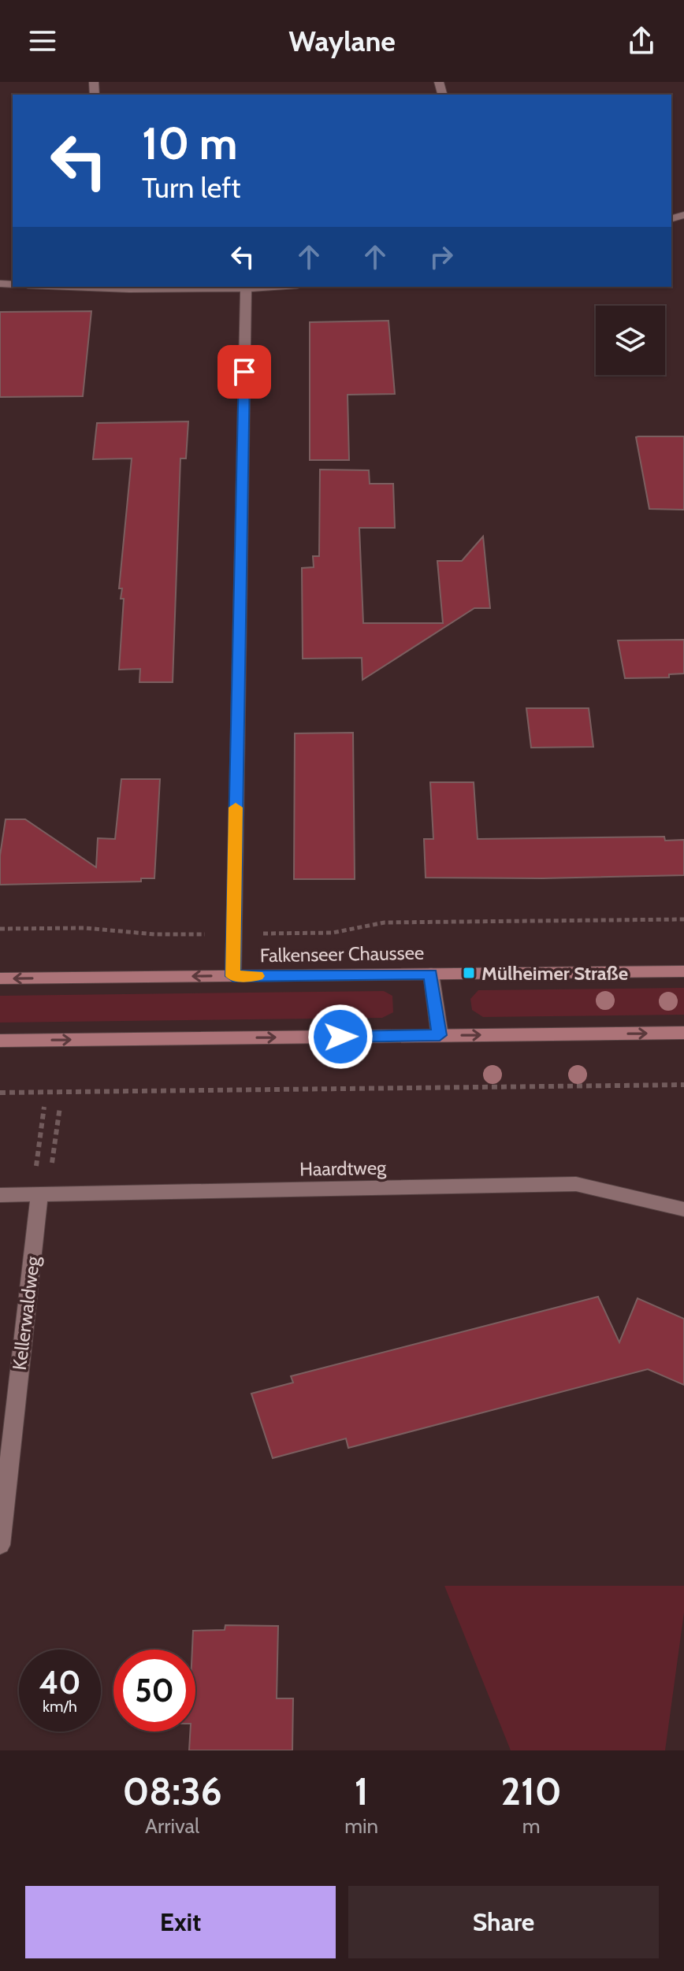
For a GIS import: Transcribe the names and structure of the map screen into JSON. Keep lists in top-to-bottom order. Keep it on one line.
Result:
{"streets":{"main road":["Falkenseer Chaussee"],"street":["Haardtweg","Kellerwaldweg"]},"crossings":[["Haardtweg","Kellerwaldweg"]],"places":{"transit":["Mülheimer Straße"]},"page":{"header":"Waylane","turn":["10 m","Turn left"],"speed":"40 km/h","limit":"50","eta":["08:36","Arrival","1","min","210","m"],"buttons":["Exit","Share"]}}
